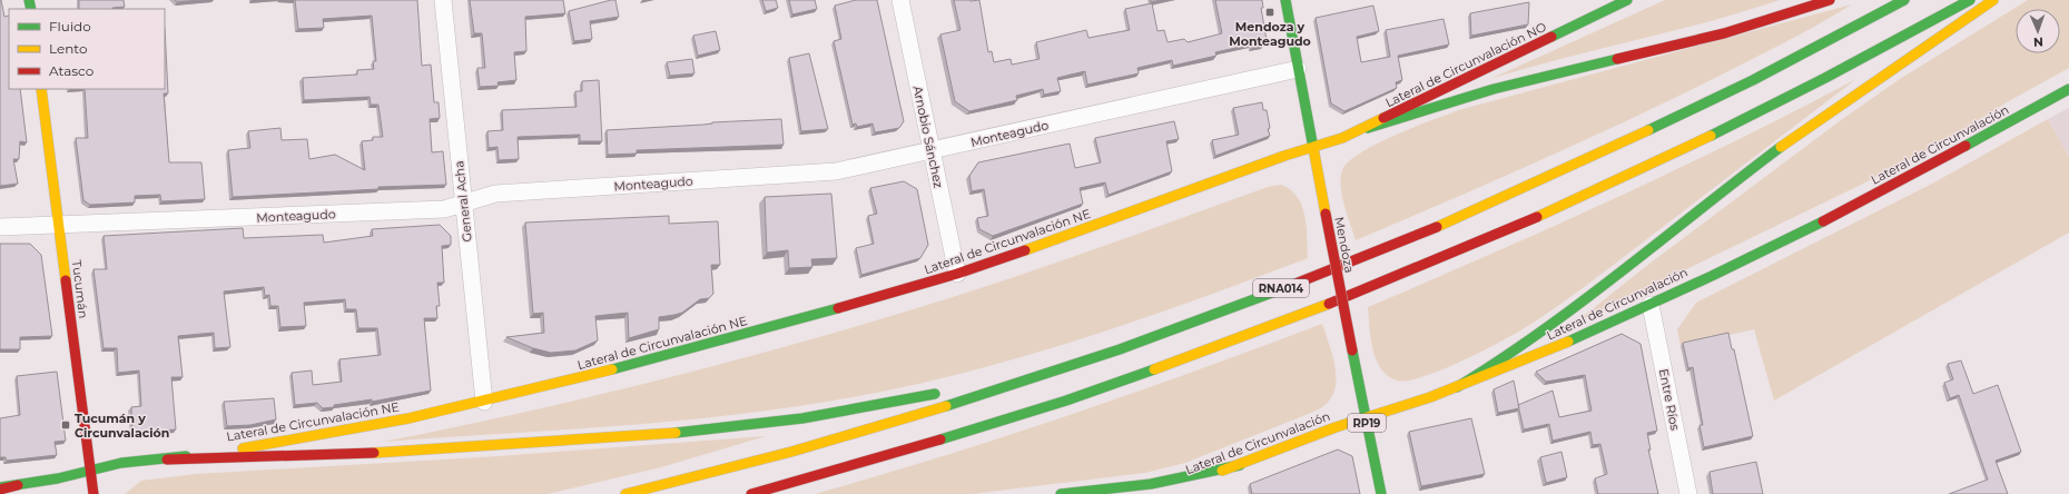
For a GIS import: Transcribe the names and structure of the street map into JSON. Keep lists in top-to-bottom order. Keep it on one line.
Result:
{"streets":{"main road":["Lateral de Circunvalación NO","Lateral de Circunvalación","Lateral de Circunvalación NE","Mendoza","RNA014","Tucumán","RP19"],"street":["Monteagudo","Arnobio Sánchez","General Acha","Entre Ríos"]},"crossings":[["Lateral de Circunvalación NO","Lateral de Circunvalación NE"],["Lateral de Circunvalación NO","Mendoza"],["Monteagudo","Arnobio Sánchez"],["Monteagudo","General Acha"],["Monteagudo","Mendoza"],["Monteagudo","Tucumán"],["Arnobio Sánchez","Lateral de Circunvalación NE"],["Lateral de Circunvalación","Mendoza"],["Lateral de Circunvalación","Entre Ríos"],["General Acha","Lateral de Circunvalación NE"],["Lateral de Circunvalación NE","Mendoza"],["Lateral de Circunvalación NE","Tucumán"]],"places":{"transit":["Mendoza y Monteagudo","Tucumán y Circunvalación"]},"legend":["Fluido","Lento","Atasco"],"north":"bottom"}
